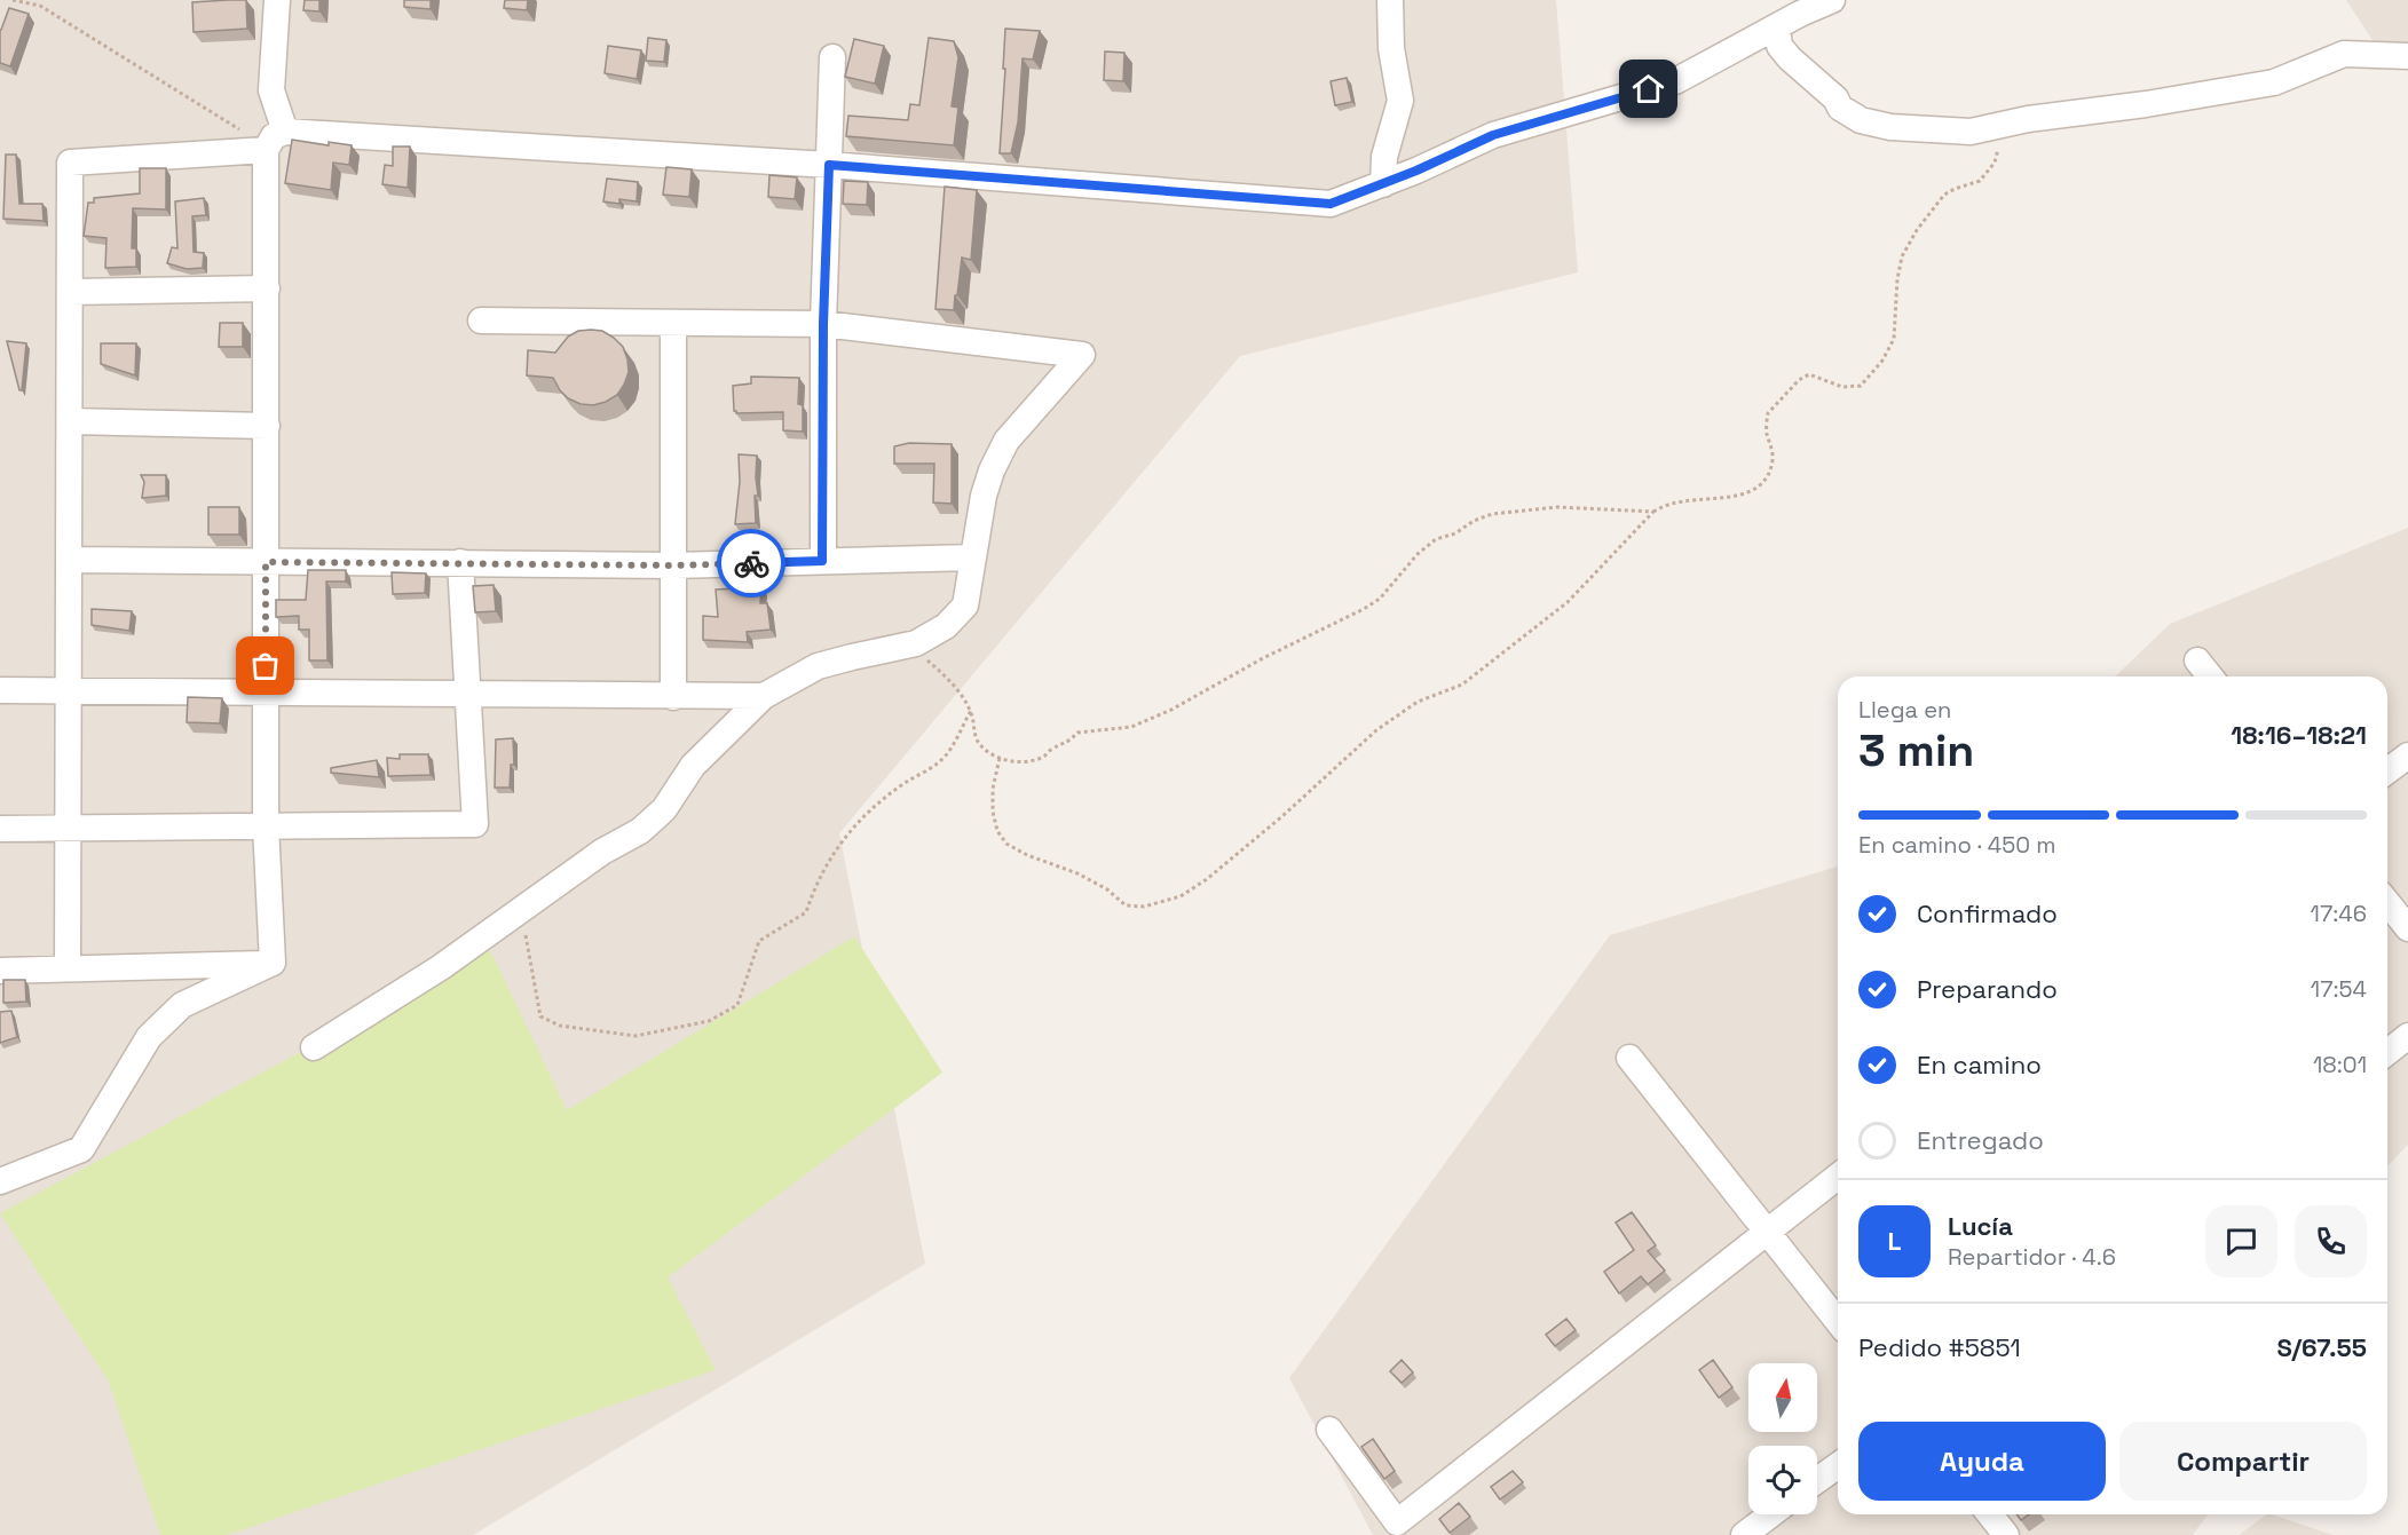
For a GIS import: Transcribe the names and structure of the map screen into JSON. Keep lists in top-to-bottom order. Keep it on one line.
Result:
{"north":"top","page":{"heading":["3 min","Llega en","18:16–18:21"],"panel":["Lucía","Repartidor · 4.6","Pedido #5851","S/67.55"],"bar":"En camino · 450 m","list":[["Confirmado","17:46"],["Preparando","17:54"],["En camino","18:01"],"Entregado"],"round":"L","buttons":["Ayuda","Compartir"]}}
